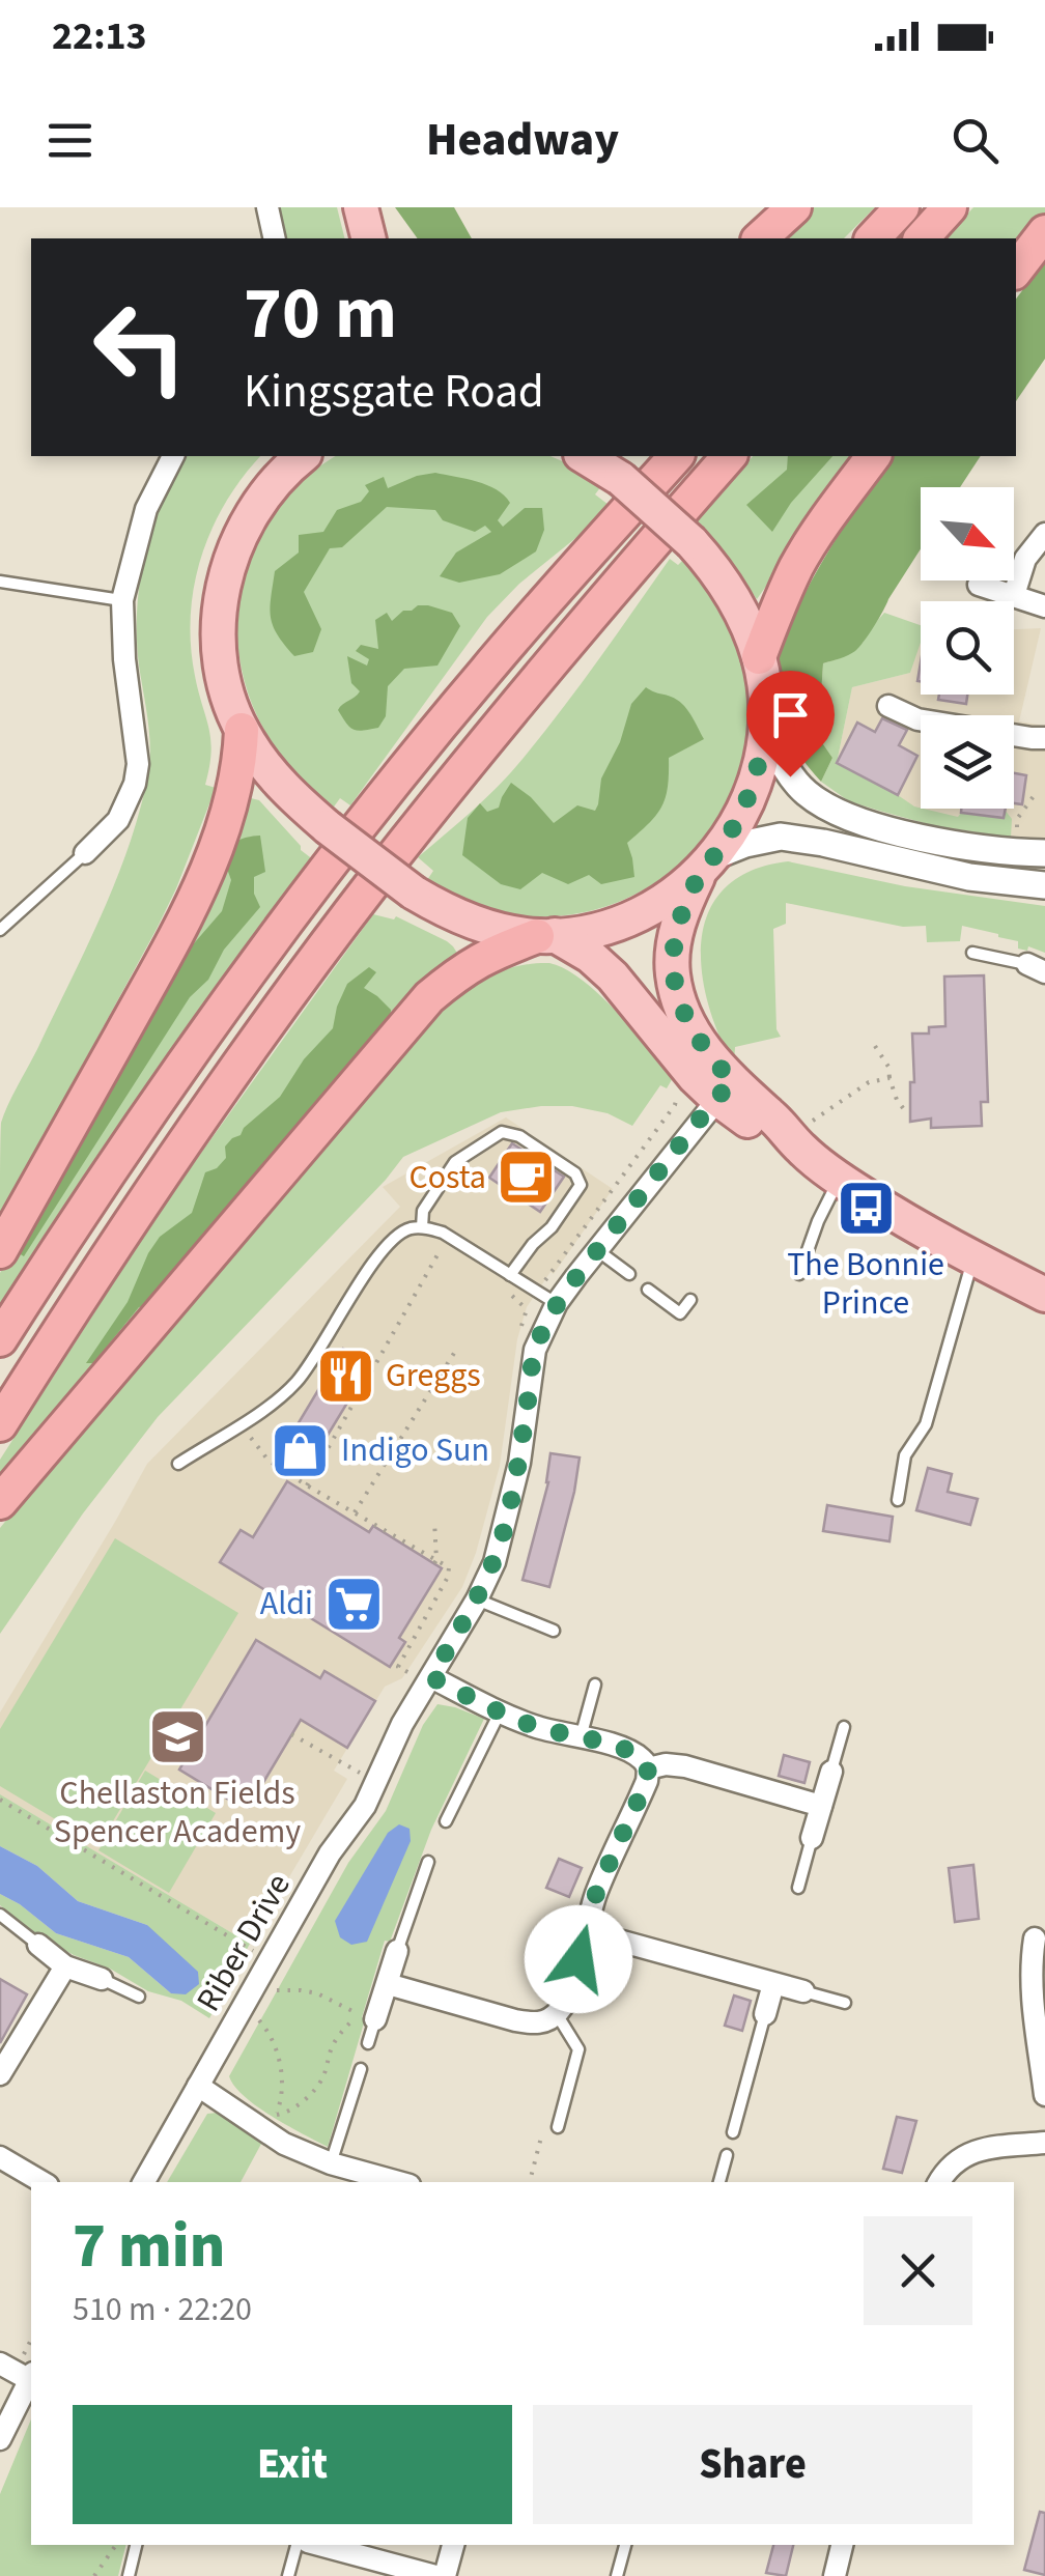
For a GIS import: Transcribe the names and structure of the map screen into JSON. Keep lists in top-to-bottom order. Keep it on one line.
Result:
{"streets":{"street":["Riber Drive"]},"places":{"cafe":["Costa"],"bus stop":["The Bonnie Prince"],"restaurant":["Greggs"],"shop":["Indigo Sun"],"supermarket":["Aldi"],"school or university":["Chellaston Fields Spencer Academy"]},"north":"bottom right","page":{"status":"22:13","header":"Headway","turn":["70 m","Kingsgate Road"],"heading":["7 min","510 m · 22:20"],"buttons":["Exit","Share"]}}
